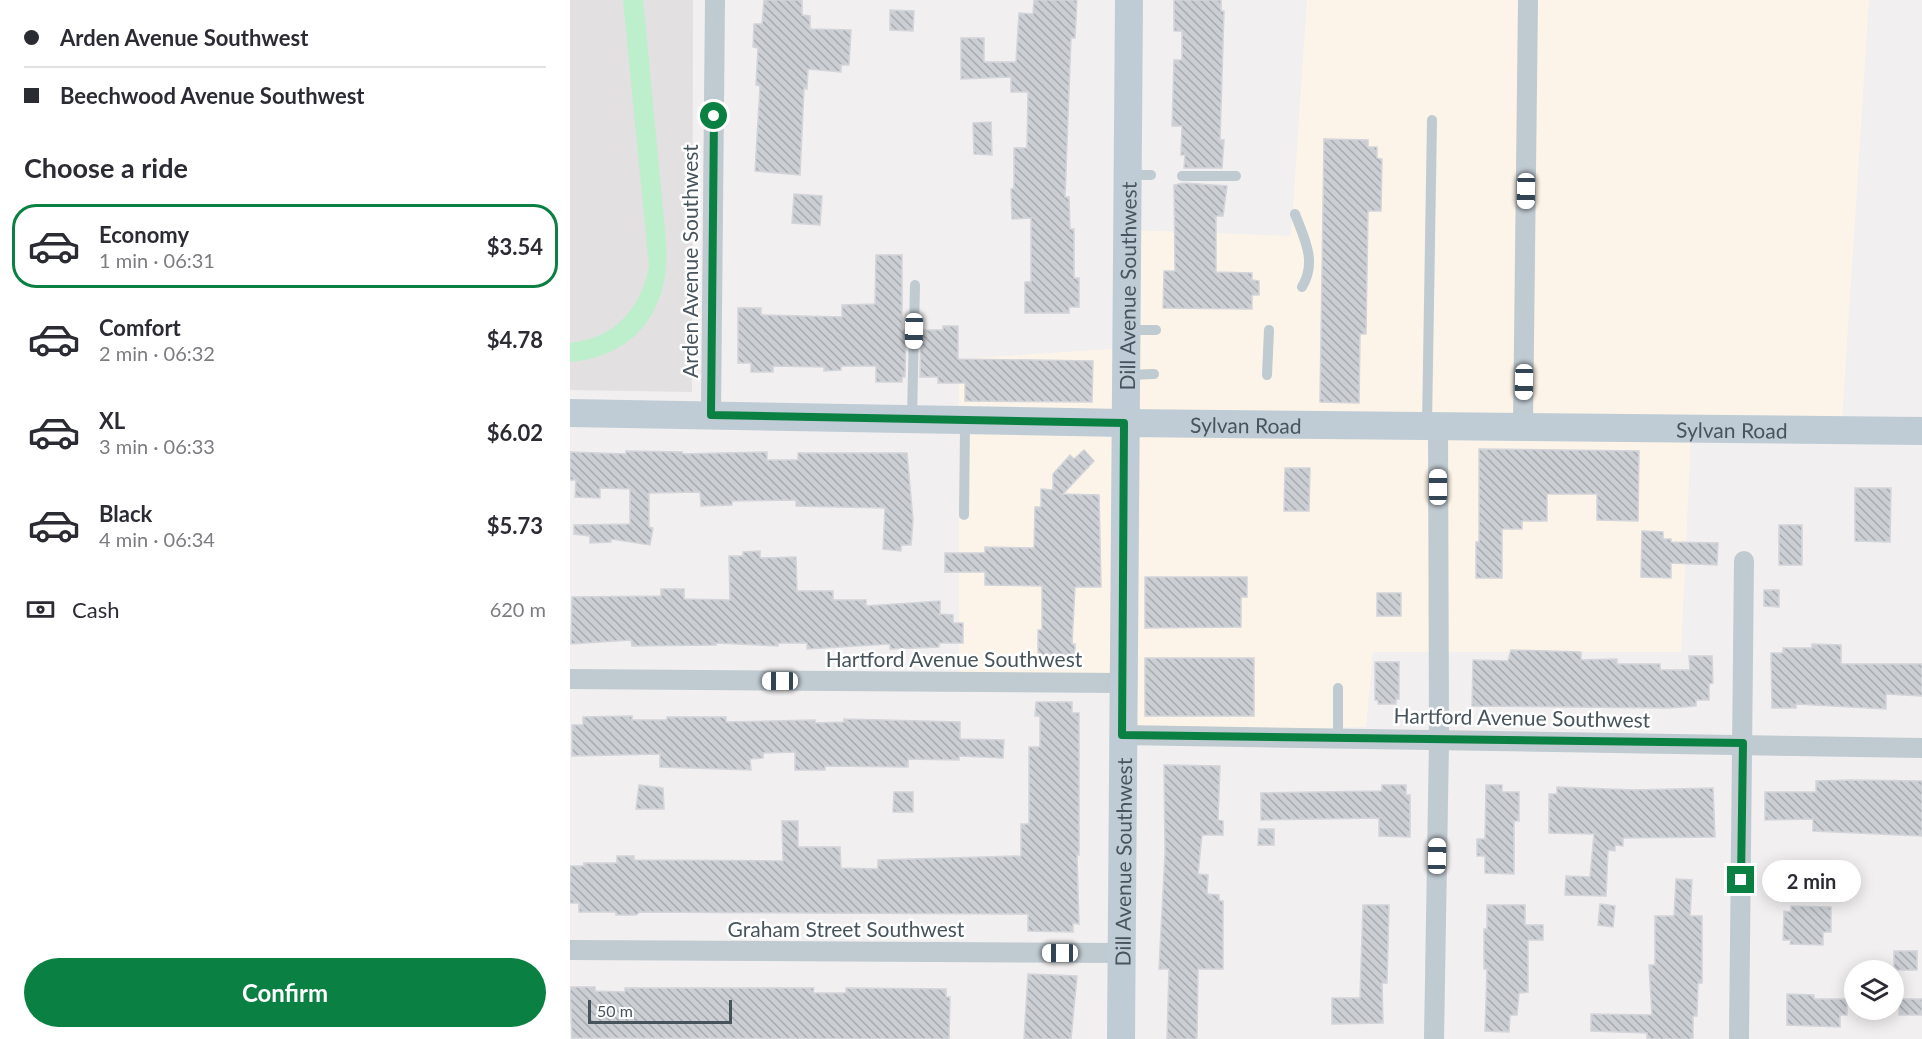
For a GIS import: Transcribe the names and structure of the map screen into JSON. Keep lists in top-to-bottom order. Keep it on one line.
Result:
{"streets":{"main road":["Dill Avenue Southwest","Sylvan Road"],"street":["Arden Avenue Southwest","Hartford Avenue Southwest","Graham Street Southwest"]},"crossings":[["Arden Avenue Southwest","Sylvan Road"],["Dill Avenue Southwest","Sylvan Road"],["Dill Avenue Southwest","Hartford Avenue Southwest"],["Dill Avenue Southwest","Graham Street Southwest"]],"scale_bar":"50 m","page":{"banner":["Arden Avenue Southwest","Beechwood Avenue Southwest"],"heading":"Choose a ride","list":[{"name":"Economy","note":"1 min · 06:31","value":"$3.54"},{"name":"Comfort","note":"2 min · 06:32","value":"$4.78"},{"name":"XL","note":"3 min · 06:33","value":"$6.02"},{"name":"Black","note":"4 min · 06:34","value":"$5.73"}],"pay":["Cash","620 m"],"bubble":"2 min","buttons":"Confirm","scale":"50 m"}}
